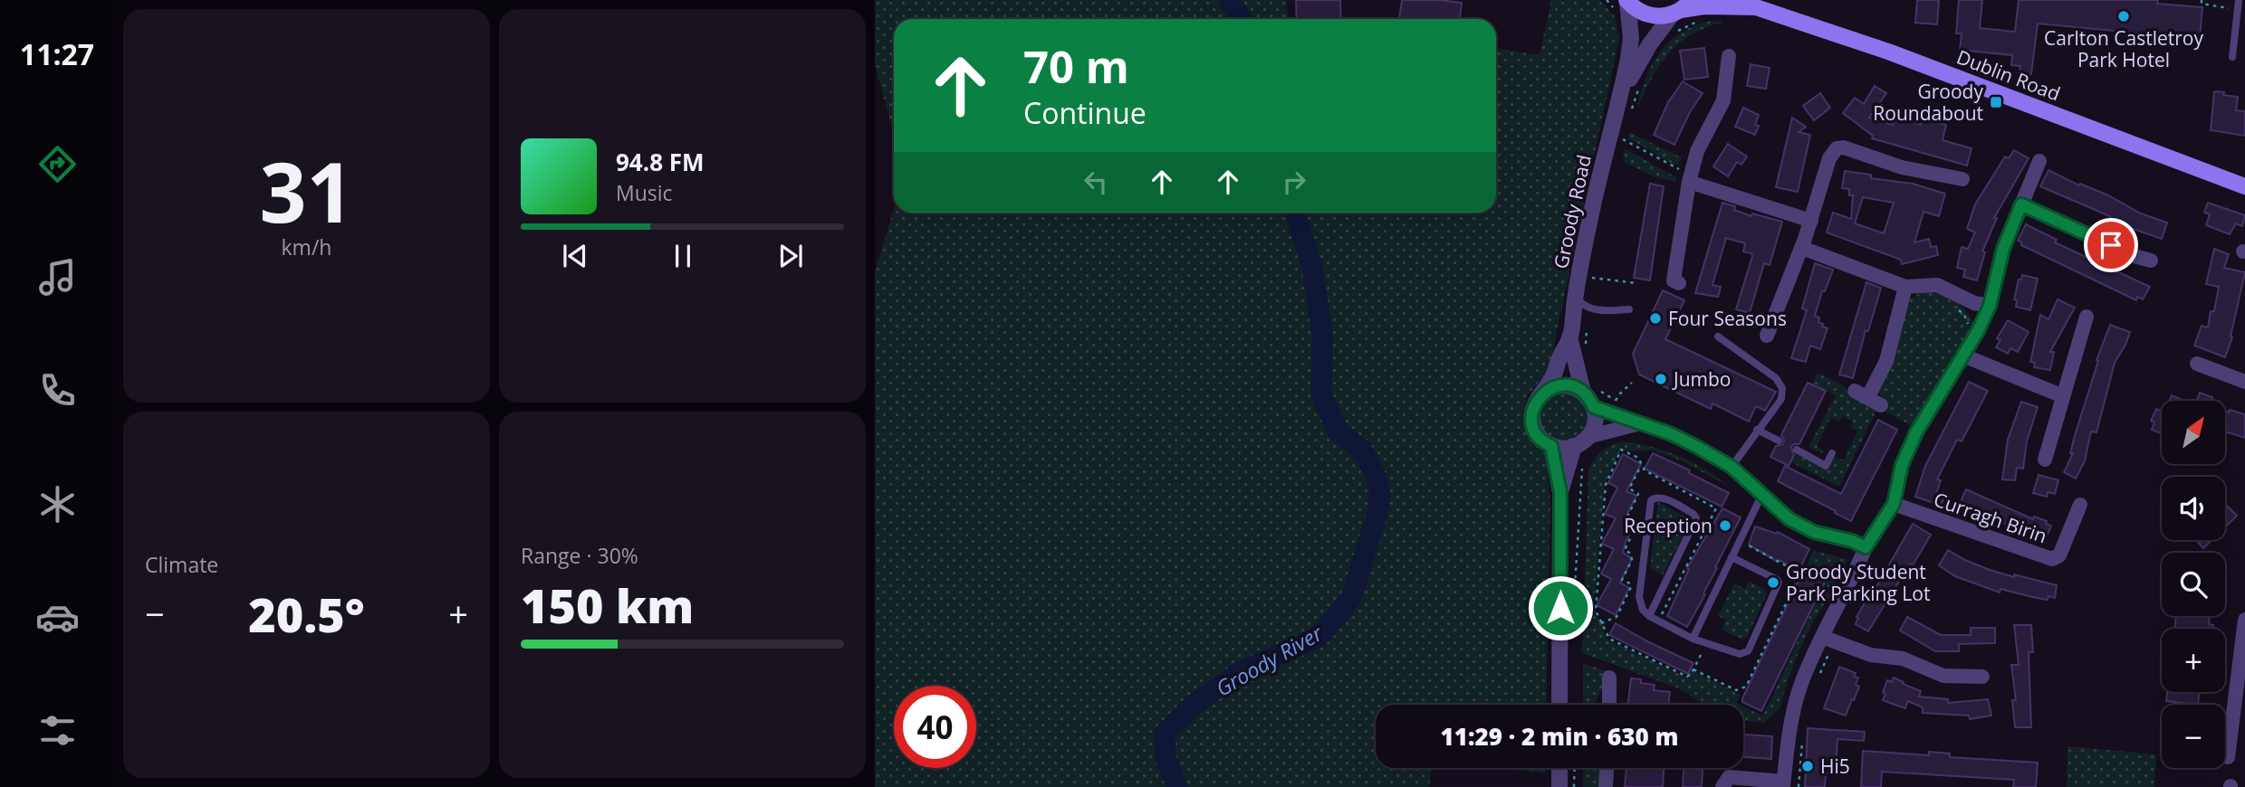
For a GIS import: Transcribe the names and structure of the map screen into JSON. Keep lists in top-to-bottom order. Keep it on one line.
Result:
{"streets":{"main road":["Dublin Road"],"street":["Groody Road","Curragh Birin"]},"water":["Groody River"],"places":{"other":["Carlton Castletroy Park Hotel","Four Seasons","Jumbo","Reception","Groody Student Park Parking Lot","Hi5"],"transit":["Groody Roundabout"]},"north":"top right","page":{"tabs":"11:27","tile":[["31","km/h"],"Climate",["Range · 30%","150 km"]],"turn":["70 m","Continue"],"song":["94.8 FM","Music"],"map_buttons":["+","−"],"heat":["−","20.5°","+"],"limit":"40","trip":"11:29 · 2 min · 630 m"}}
